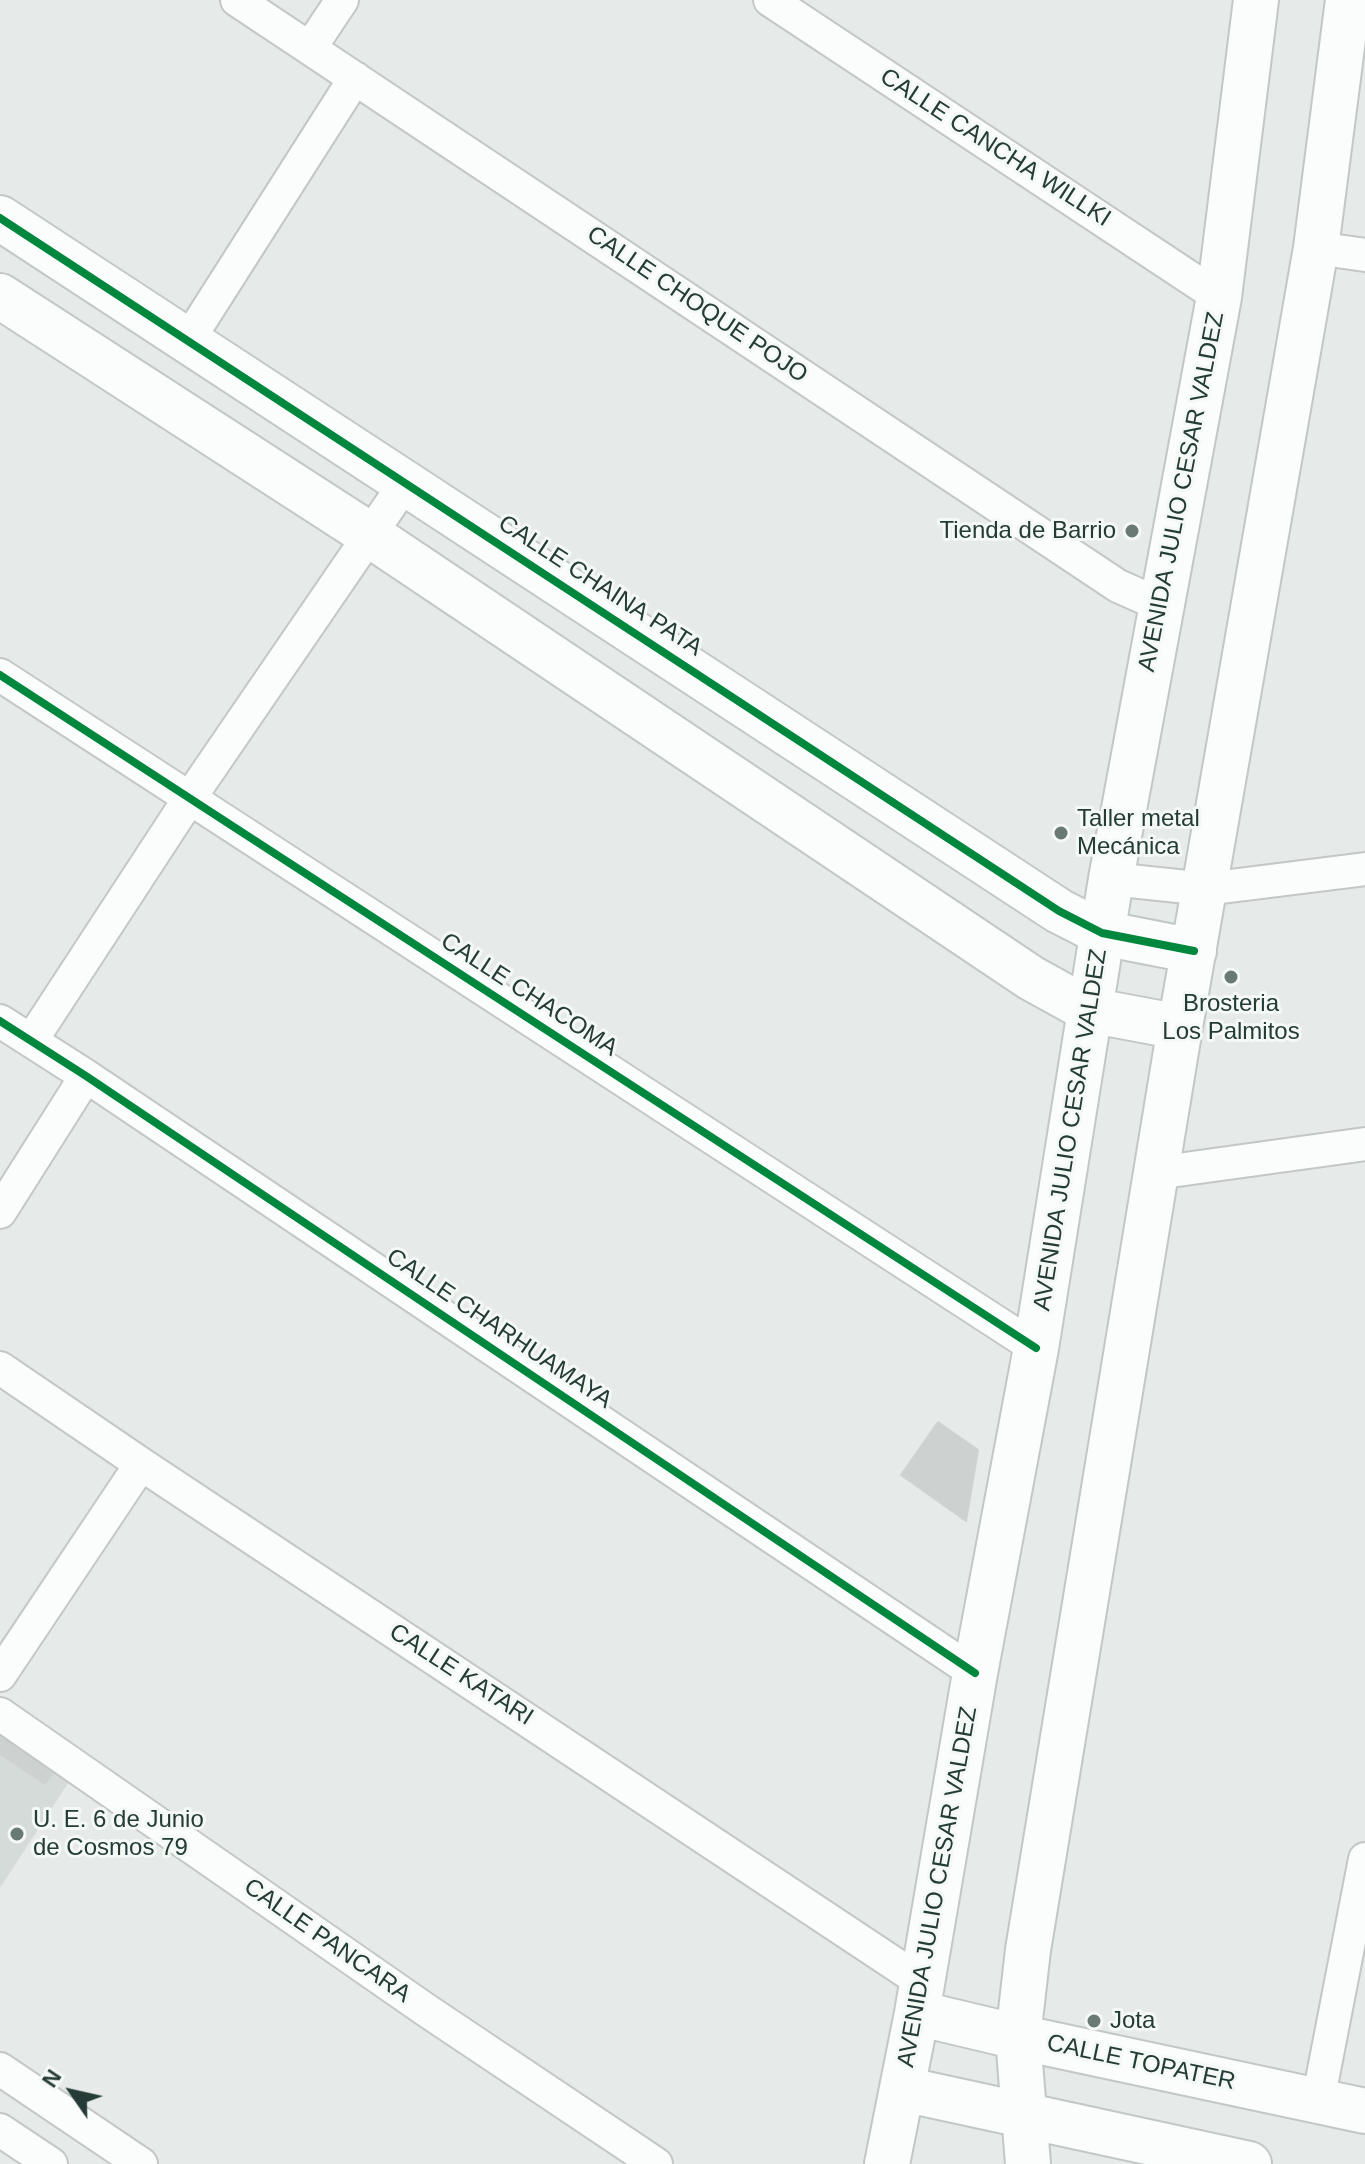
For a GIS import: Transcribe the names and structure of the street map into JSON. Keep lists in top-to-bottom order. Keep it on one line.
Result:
{"streets":{"main road":["AVENIDA JULIO CESAR VALDEZ","CALLE CHAINA PATA","CALLE TOPATER"],"street":["CALLE CANCHA WILLKI","CALLE CHOQUE POJO","CALLE CHACOMA","CALLE CHARHUAMAYA","CALLE KATARI","CALLE PANCARA"]},"crossings":[["CALLE CANCHA WILLKI","AVENIDA JULIO CESAR VALDEZ"],["CALLE CHOQUE POJO","AVENIDA JULIO CESAR VALDEZ"],["AVENIDA JULIO CESAR VALDEZ","CALLE CHAINA PATA"],["AVENIDA JULIO CESAR VALDEZ","CALLE CHACOMA"],["AVENIDA JULIO CESAR VALDEZ","CALLE CHARHUAMAYA"],["AVENIDA JULIO CESAR VALDEZ","CALLE KATARI"],["AVENIDA JULIO CESAR VALDEZ","CALLE TOPATER"],["CALLE KATARI","CALLE TOPATER"]],"places":["Tienda de Barrio","Taller metal Mecánica","Brosteria Los Palmitos","U. E. 6 de Junio de Cosmos 79","Jota"],"north":"top left"}
